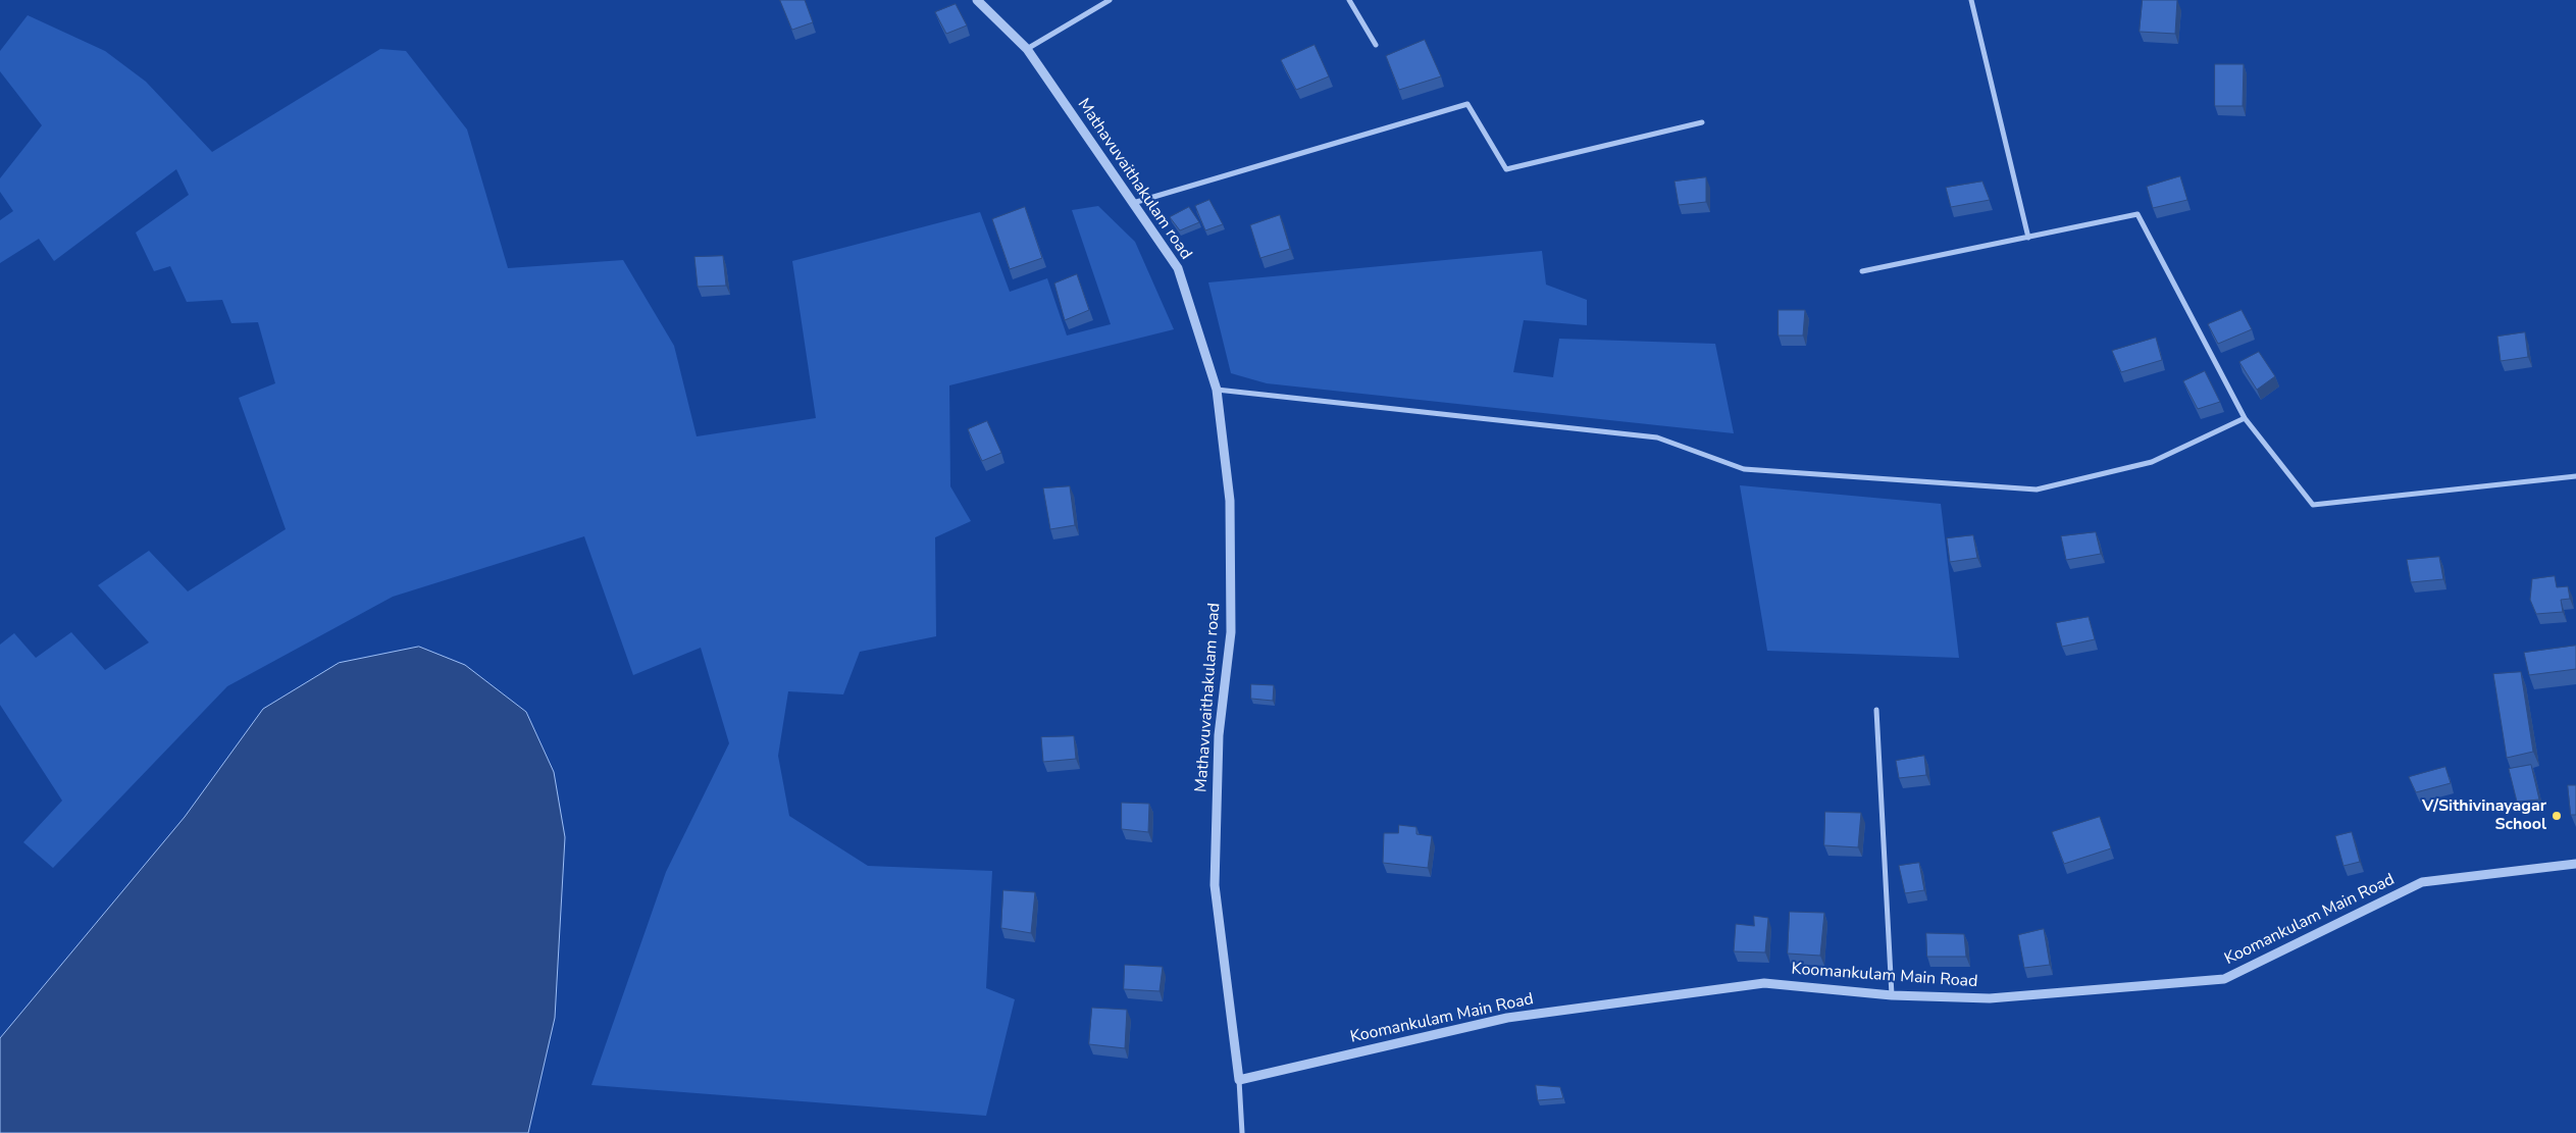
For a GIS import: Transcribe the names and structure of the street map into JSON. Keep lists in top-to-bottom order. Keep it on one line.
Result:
{"streets":{"street":["Mathavuvaithakulam road","Koomankulam Main Road"]},"crossings":[["Mathavuvaithakulam road","Koomankulam Main Road"]],"places":["V/Sithivinayagar School"]}
